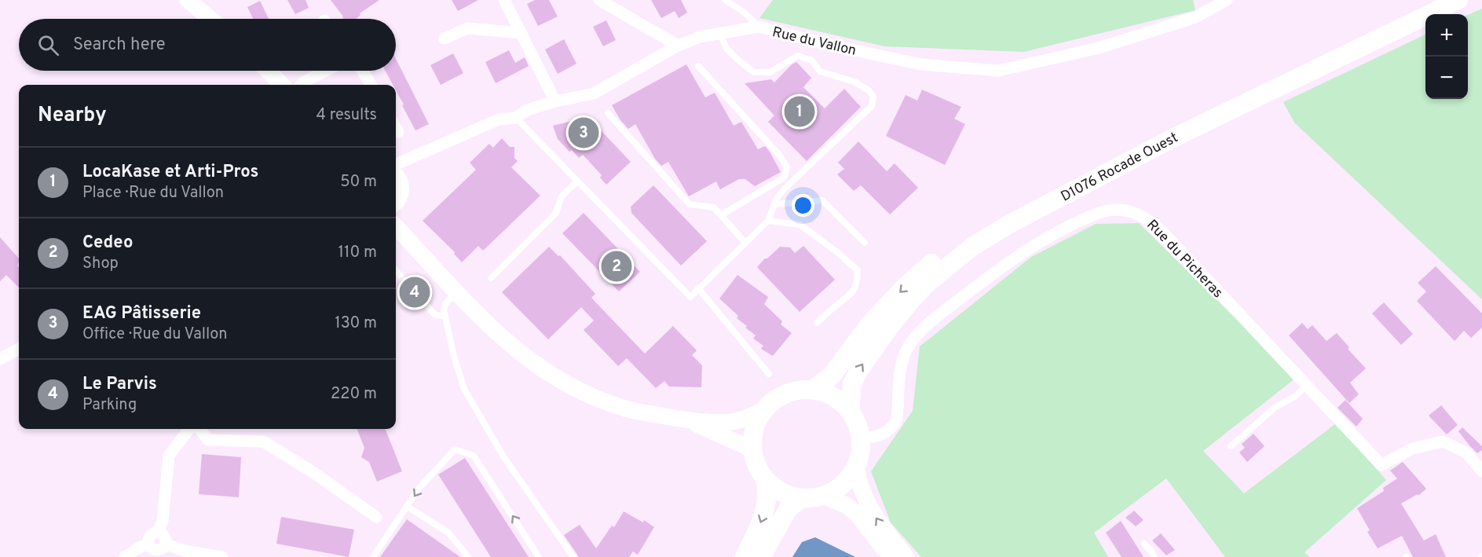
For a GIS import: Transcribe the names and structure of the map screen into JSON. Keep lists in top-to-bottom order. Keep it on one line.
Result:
{"streets":{"main road":["D1076 Rocade Ouest"],"street":["Rue du Vallon","Rue du Picheras"]},"crossings":[["D1076 Rocade Ouest","Rue du Picheras"]],"page":{"map_buttons":["+","−"],"search":"Search here","heading":["Nearby","4 results"],"pins":["1","3","2","4"],"list":[{"mark":"1","name":"LocaKase et Arti-Pros","note":"Place · Rue du Vallon","value":"50 m"},{"mark":"2","name":"Cedeo","note":"Shop","value":"110 m"},{"mark":"3","name":"EAG Pâtisserie","note":"Office · Rue du Vallon","value":"130 m"},{"mark":"4","name":"Le Parvis","note":"Parking","value":"220 m"}]}}
